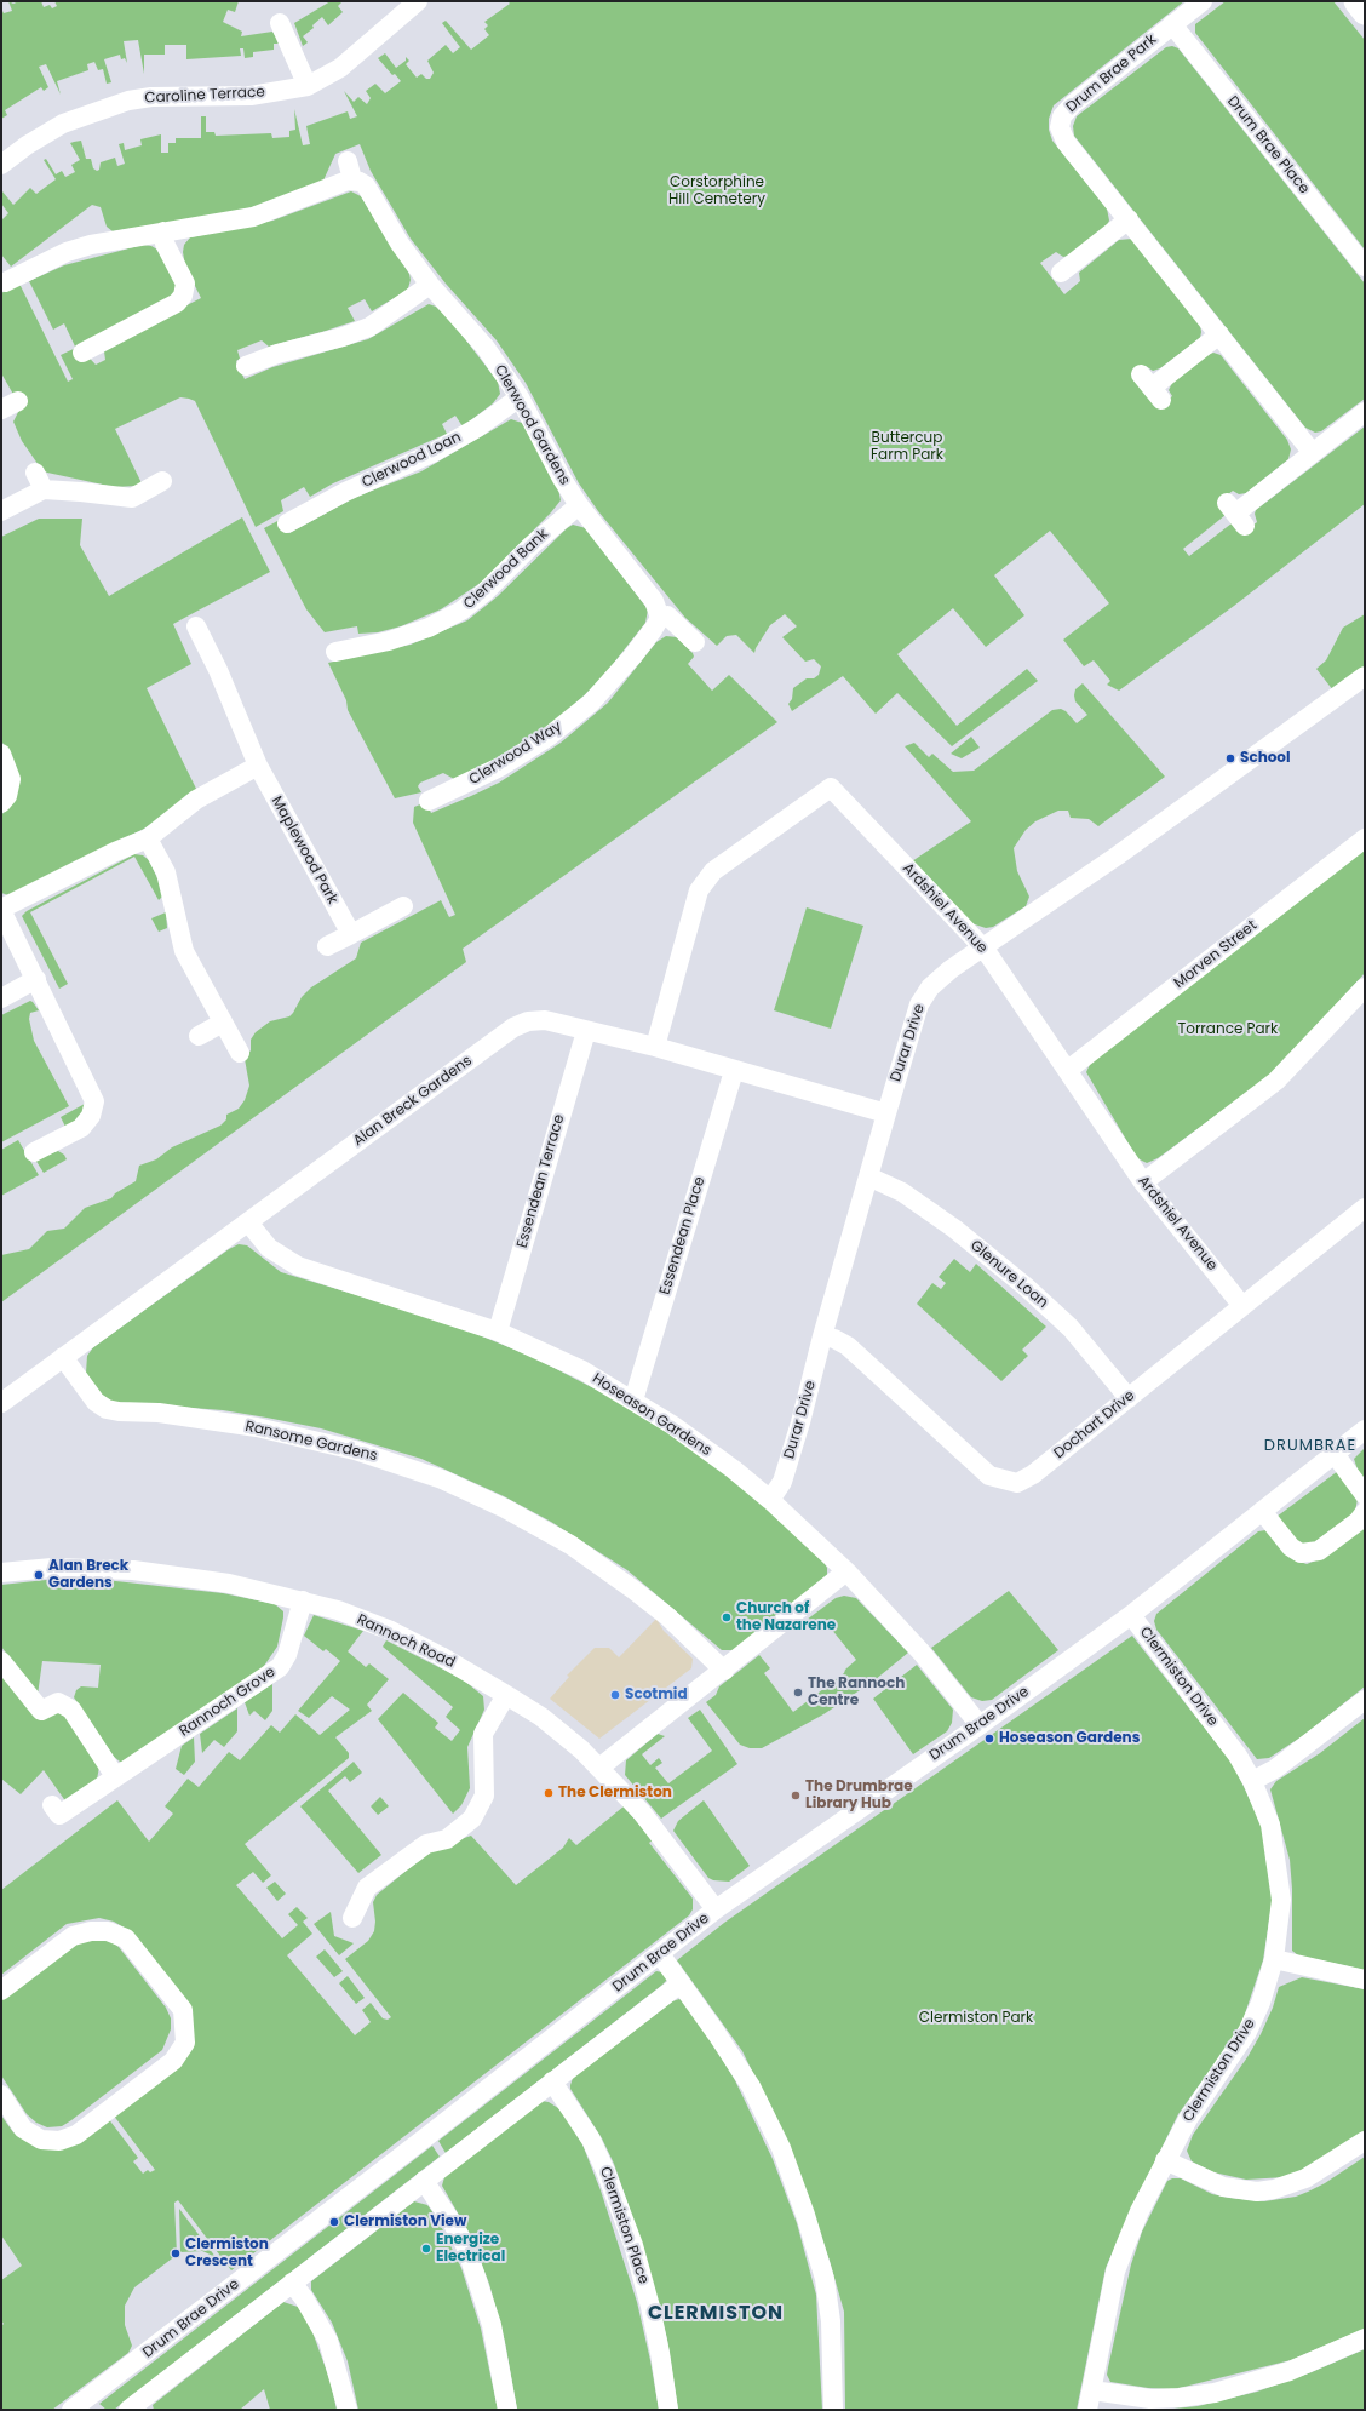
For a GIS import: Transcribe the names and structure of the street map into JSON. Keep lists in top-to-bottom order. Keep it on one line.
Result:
{"streets":{"street":["Drum Brae Park","Caroline Terrace","Drum Brae Place","Clerwood Gardens","Clerwood Loan","Clerwood Bank","Clerwood Way","Maplewood Park","Ardshiel Avenue","Morven Street","Durar Drive","Alan Breck Gardens","Essendean Terrace","Essendean Place","Glenure Loan","Hoseason Gardens","Dochart Drive","Ransome Gardens","Rannoch Road","Clermiston Drive","Rannoch Grove","Drum Brae Drive","Clermiston Place"]},"crossings":[["Drum Brae Park","Drum Brae Place"],["Clerwood Gardens","Clerwood Loan"],["Clerwood Gardens","Clerwood Bank"],["Clerwood Gardens","Clerwood Way"],["Ardshiel Avenue","Morven Street"],["Ardshiel Avenue","Durar Drive"],["Ardshiel Avenue","Alan Breck Gardens"],["Ardshiel Avenue","Dochart Drive"],["Durar Drive","Alan Breck Gardens"],["Durar Drive","Glenure Loan"],["Durar Drive","Hoseason Gardens"],["Durar Drive","Dochart Drive"],["Alan Breck Gardens","Essendean Terrace"],["Alan Breck Gardens","Essendean Place"],["Alan Breck Gardens","Hoseason Gardens"],["Alan Breck Gardens","Ransome Gardens"],["Essendean Terrace","Hoseason Gardens"],["Essendean Place","Hoseason Gardens"],["Glenure Loan","Dochart Drive"],["Hoseason Gardens","Drum Brae Drive"],["Rannoch Road","Rannoch Grove"],["Rannoch Road","Drum Brae Drive"],["Clermiston Drive","Drum Brae Drive"]],"districts":["DRUMBRAE","CLERMISTON"],"parks":["Corstorphine Hill Cemetery","Buttercup Farm Park","Torrance Park","Clermiston Park"],"places":["School","Alan Breck Gardens","Church of the Nazarene","The Rannoch Centre","Scotmid","Hoseason Gardens","The Clermiston","The Drumbrae Library Hub","Clermiston View","Energize Electrical","Clermiston Crescent"]}
